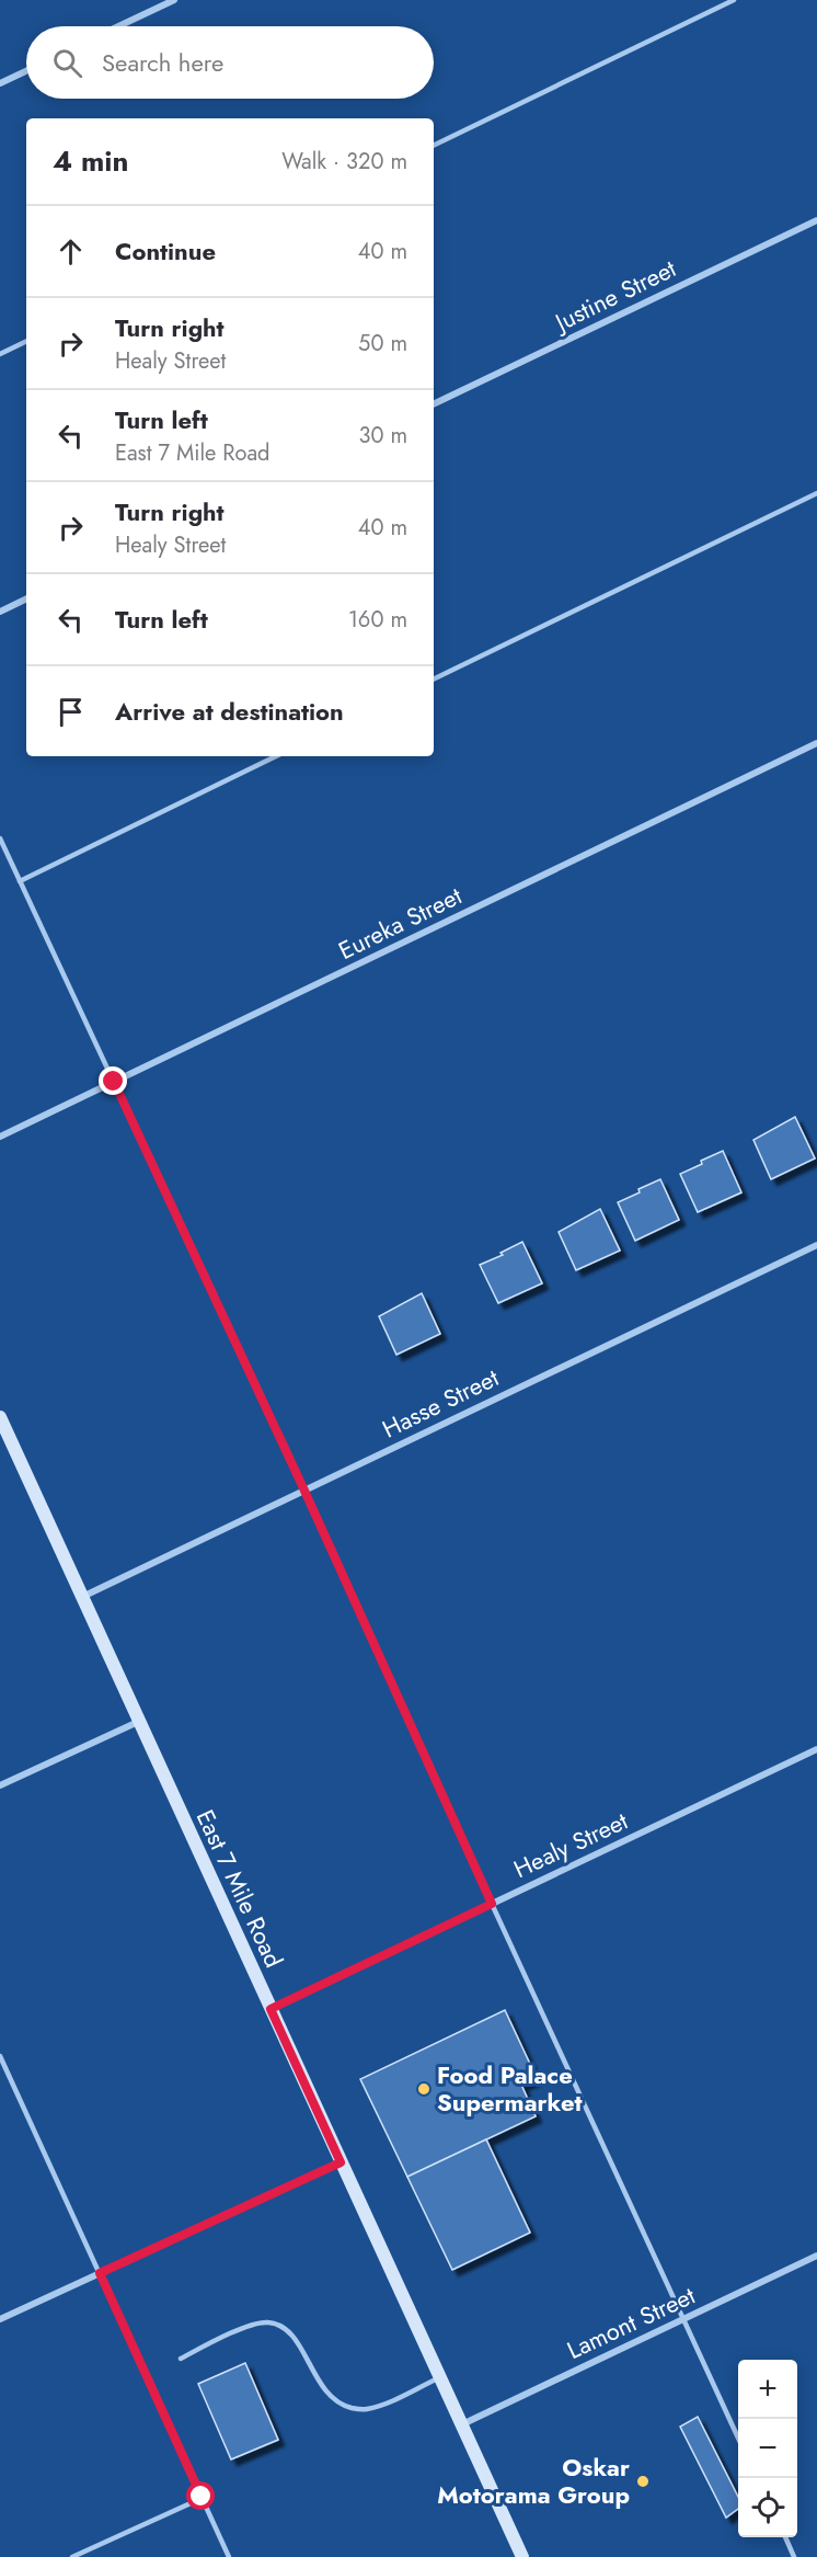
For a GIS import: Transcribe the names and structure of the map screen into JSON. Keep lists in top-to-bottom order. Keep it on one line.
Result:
{"streets":{"street":["Justine Street","Eureka Street","Hasse Street","Healy Street","East 7 Mile Road","Lamont Street"]},"crossings":[["Hasse Street","East 7 Mile Road"],["Healy Street","East 7 Mile Road"],["East 7 Mile Road","Lamont Street"]],"places":["Food Palace Supermarket","Oskar Motorama Group"],"page":{"search":"Search here","heading":["4 min","Walk · 320 m"],"list":[["Continue","40 m"],["Turn right","Healy Street","50 m"],["Turn left","East 7 Mile Road","30 m"],["Turn right","Healy Street","40 m"],["Turn left","160 m"],"Arrive at destination"],"map_buttons":["+","−"]}}
